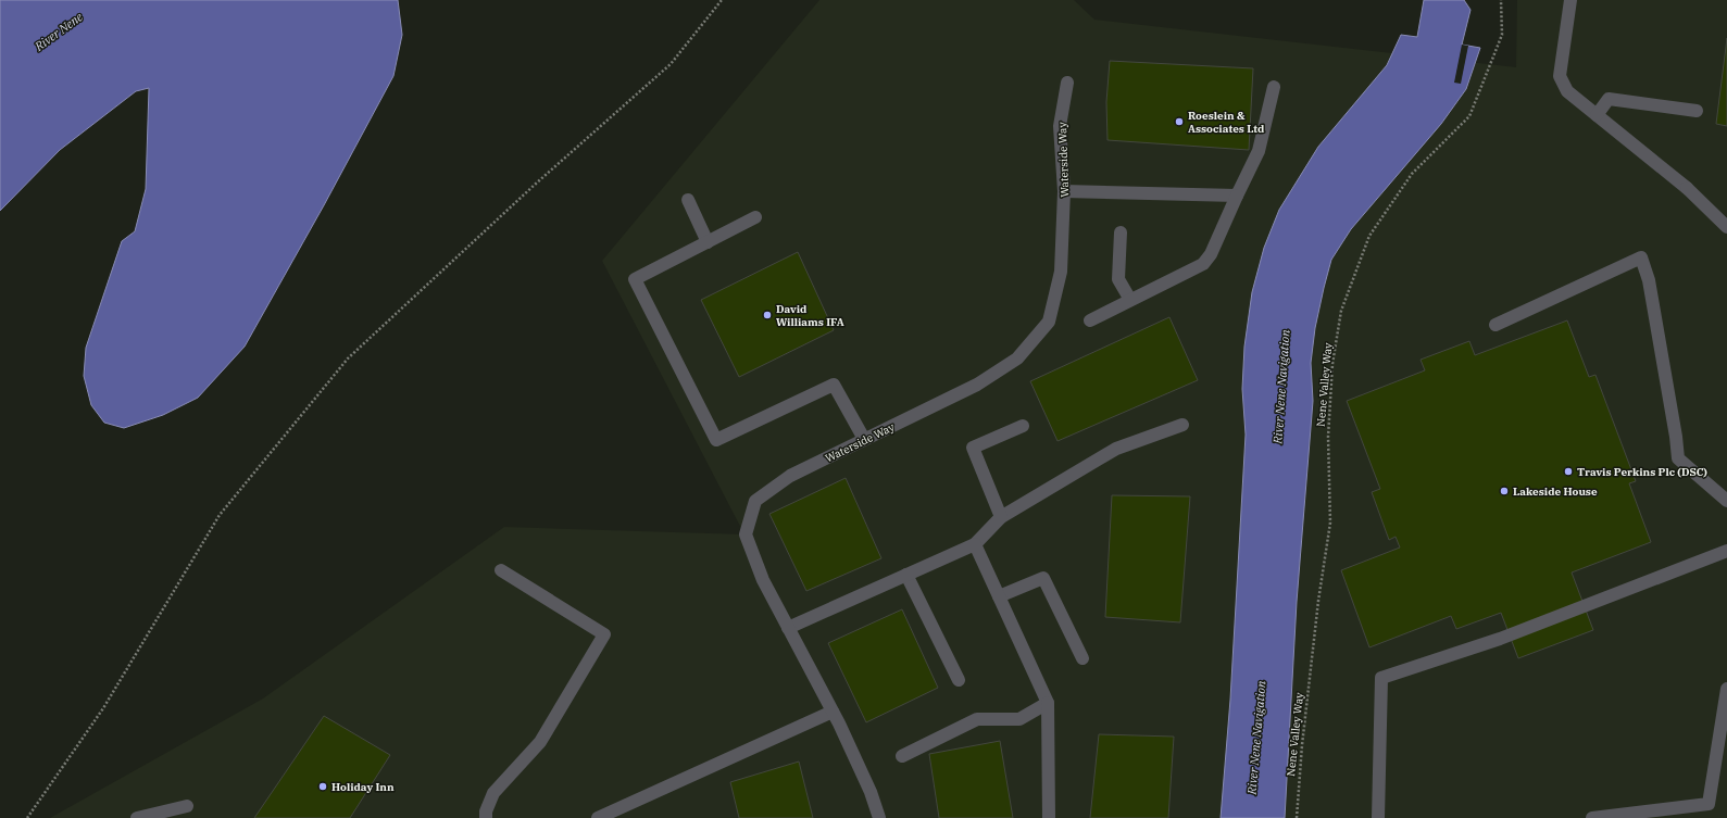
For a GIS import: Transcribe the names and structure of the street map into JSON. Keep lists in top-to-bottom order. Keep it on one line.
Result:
{"streets":{"street":["Waterside Way"],"path":["Nene Valley Way"]},"water":["River Nene","River Nene Navigation"],"places":["Roeslein & Associates Ltd","David Williams IFA","Travis Perkins Plc (DSC)","Lakeside House","Holiday Inn"]}
